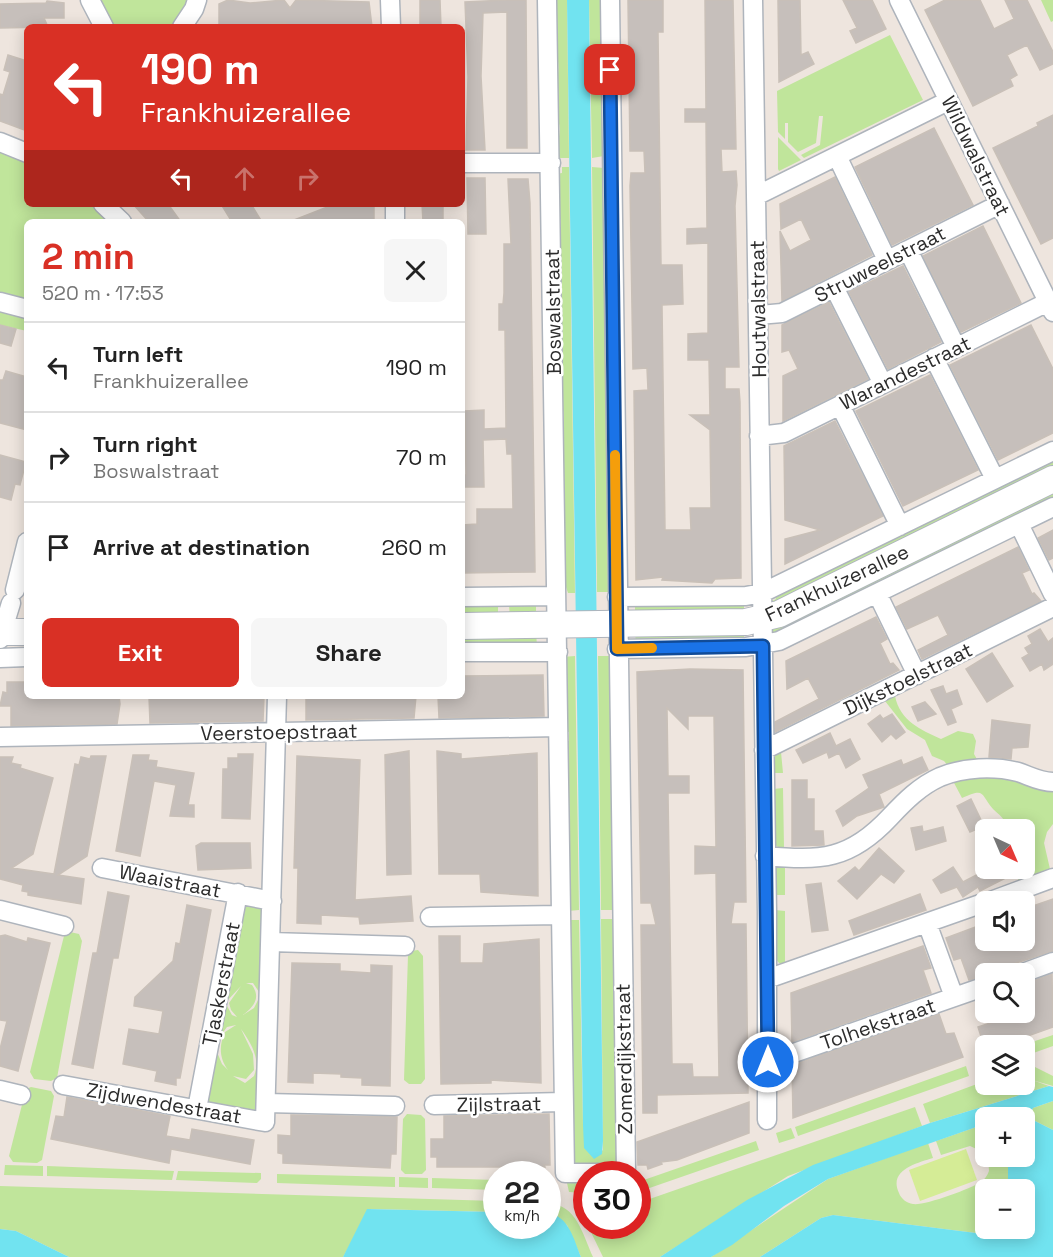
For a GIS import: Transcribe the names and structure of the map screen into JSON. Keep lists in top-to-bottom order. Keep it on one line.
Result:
{"streets":{"main road":["Frankhuizerallee"],"street":["Wildwalstraat","Struweelstraat","Houtwalstraat","Boswalstraat","Warandestraat","Dijkstoelstraat","Veerstoepstraat","Waaistraat","Tjaskerstraat","Tolhekstraat","Zomerdijkstraat","Zijdwendestraat","Zijlstraat"]},"crossings":[["Wildwalstraat","Struweelstraat"],["Wildwalstraat","Warandestraat"],["Struweelstraat","Houtwalstraat"],["Houtwalstraat","Warandestraat"],["Houtwalstraat","Frankhuizerallee"],["Houtwalstraat","Dijkstoelstraat"],["Houtwalstraat","Tolhekstraat"],["Boswalstraat","Frankhuizerallee"],["Boswalstraat","Zomerdijkstraat"],["Frankhuizerallee","Zomerdijkstraat"],["Veerstoepstraat","Tjaskerstraat"],["Veerstoepstraat","Zomerdijkstraat"],["Waaistraat","Tjaskerstraat"],["Tjaskerstraat","Zijdwendestraat"],["Zomerdijkstraat","Zijlstraat"]],"north":"bottom right","page":{"turn":["190 m","Frankhuizerallee"],"heading":["2 min","520 m · 17:53"],"list":[{"name":"Turn left","note":"Frankhuizerallee","value":"190 m"},{"name":"Turn right","note":"Boswalstraat","value":"70 m"},{"name":"Arrive at destination","value":"260 m"}],"buttons":["Exit","Share"],"map_buttons":["+","−"],"speed":"22 km/h","limit":"30"}}
